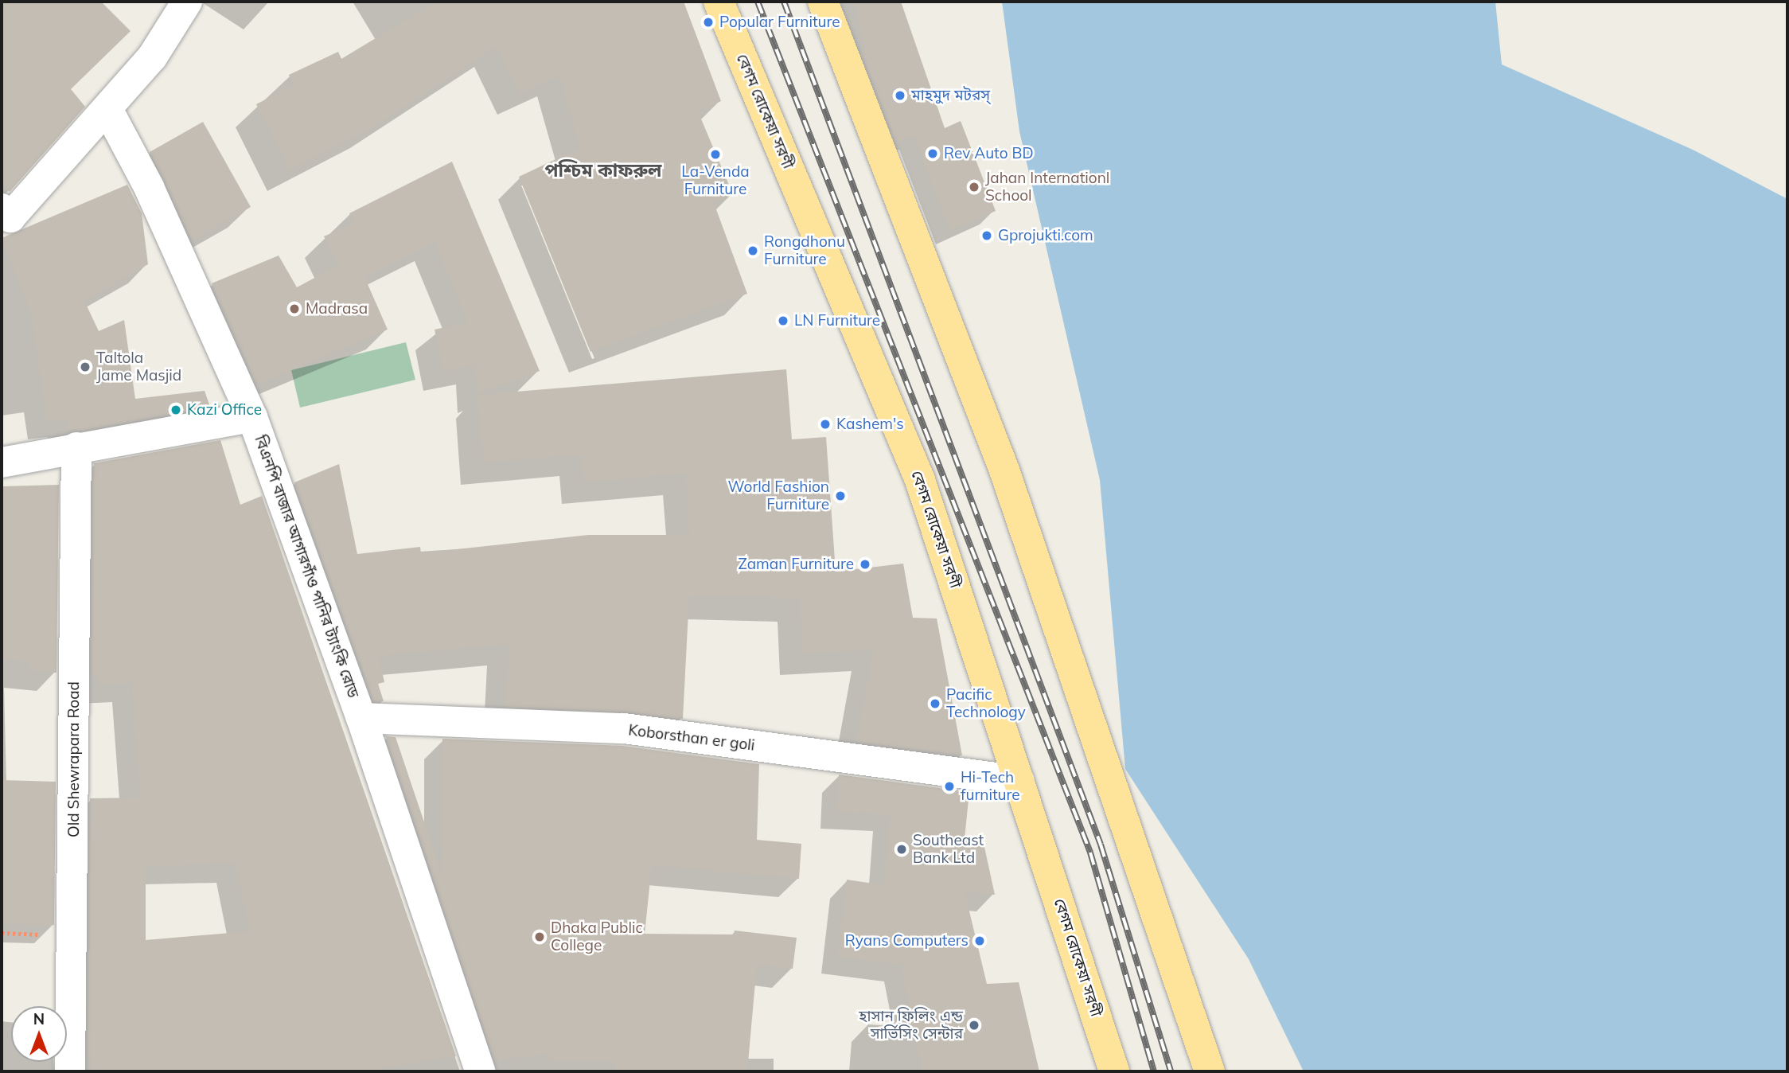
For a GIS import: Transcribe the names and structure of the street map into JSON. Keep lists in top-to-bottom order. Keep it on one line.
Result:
{"streets":{"main road":["বেগম রোকেয়া সরণী"],"street":["বিএনপি বাজার আগারগাঁও পানির ট্যাংকি রোড","Koborsthan er goli","Old Shewrapara Road"]},"crossings":[["বেগম রোকেয়া সরণী","Koborsthan er goli"],["বিএনপি বাজার আগারগাঁও পানির ট্যাংকি রোড","Koborsthan er goli"]],"districts":["পশ্চিম কাফরুল"],"places":["Popular Furniture","মাহমুদ মটরস্","Rev Auto BD","La-Venda Furniture","Jahan Internationl School","Gprojukti.com","Rongdhonu Furniture","Madrasa","LN Furniture","Taltola Jame Masjid","Kazi Office","Kashem's","World Fashion Furniture","Zaman Furniture","Pacific Technology","Hi-Tech furniture","Southeast Bank Ltd","Dhaka Public College","Ryans Computers","হাসান ফিলিং এন্ড সার্ভিসিং সেন্টার"],"north":"top"}
